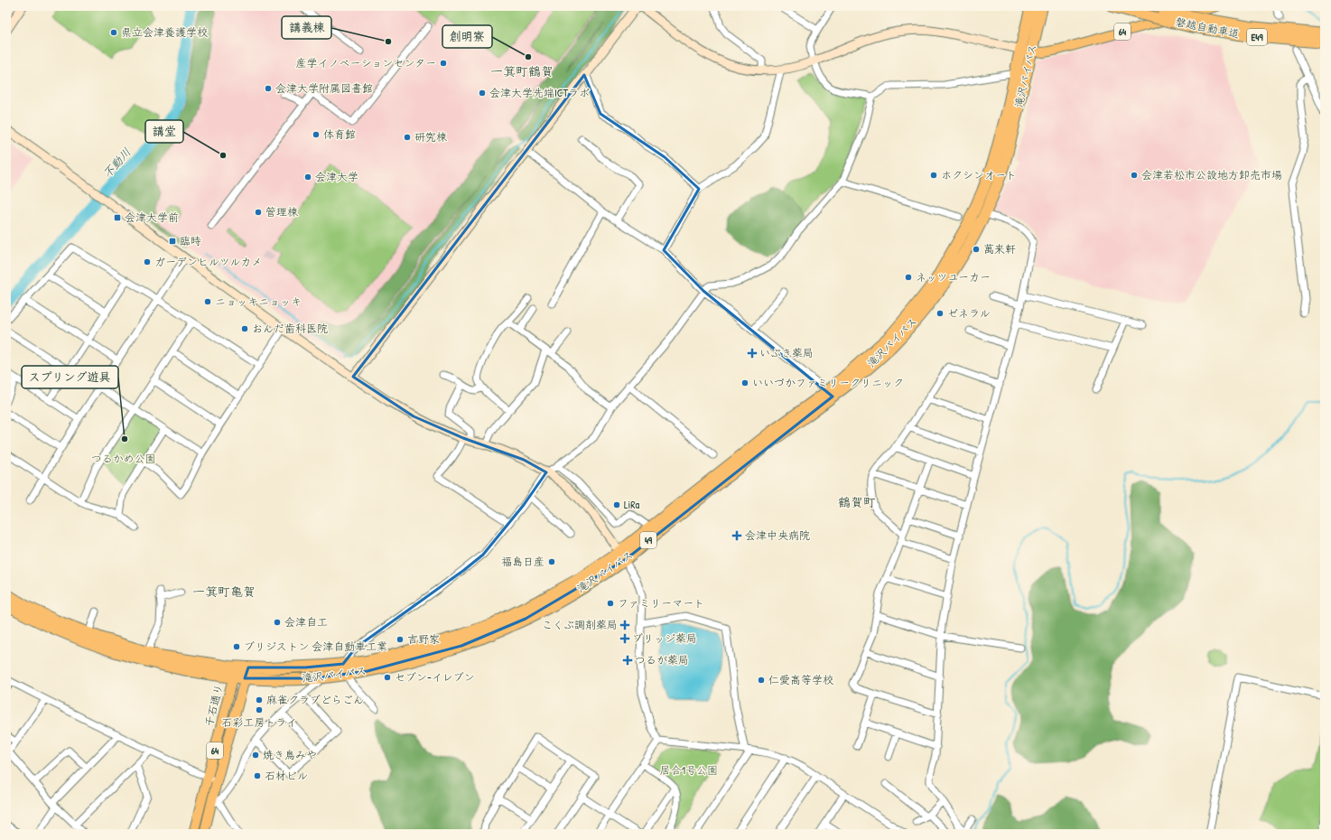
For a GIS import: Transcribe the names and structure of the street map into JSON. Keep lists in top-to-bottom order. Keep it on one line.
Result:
{"streets":{"highway":["磐越自動車道","E49","滝沢バイパス","49"],"main road":["64","千石通り"]},"crossings":[["64","滝沢バイパス"],["滝沢バイパス","千石通り"]],"districts":["一箕町鶴賀","鶴賀町","一箕町亀賀"],"water":["不動川"],"parks":["つるかめ公園","居合1号公園"],"places":{"other":["県立会津養護学校","講義棟","創明寮","産学イノベーションセンター","会津大学附属図書館","会津大学先端ICTラボ","体育館","研究棟","講堂","ホクシンオート","会津若松市公設地方卸売市場","会津大学","管理棟","萬来軒","ガーデンヒルツルカメ","ネッツユーカー","ニョッキニョッキ","ゼネラル","おんだ歯科医院","いいづかファミリークリニック","スプリング遊具","LiRa","福島日産","ファミリーマート","会津自工","吉野家","ブリジストン 会津自動車工業","セブン-イレブン","仁愛高等学校","麻雀クラブどらごん","石彩工房トライ","焼き鳥みや","石材ビル"],"transit":["会津大学前","臨時"],"health":["いぶき薬局","会津中央病院","こくぶ調剤薬局","ブリッジ薬局","つるが薬局"]}}
